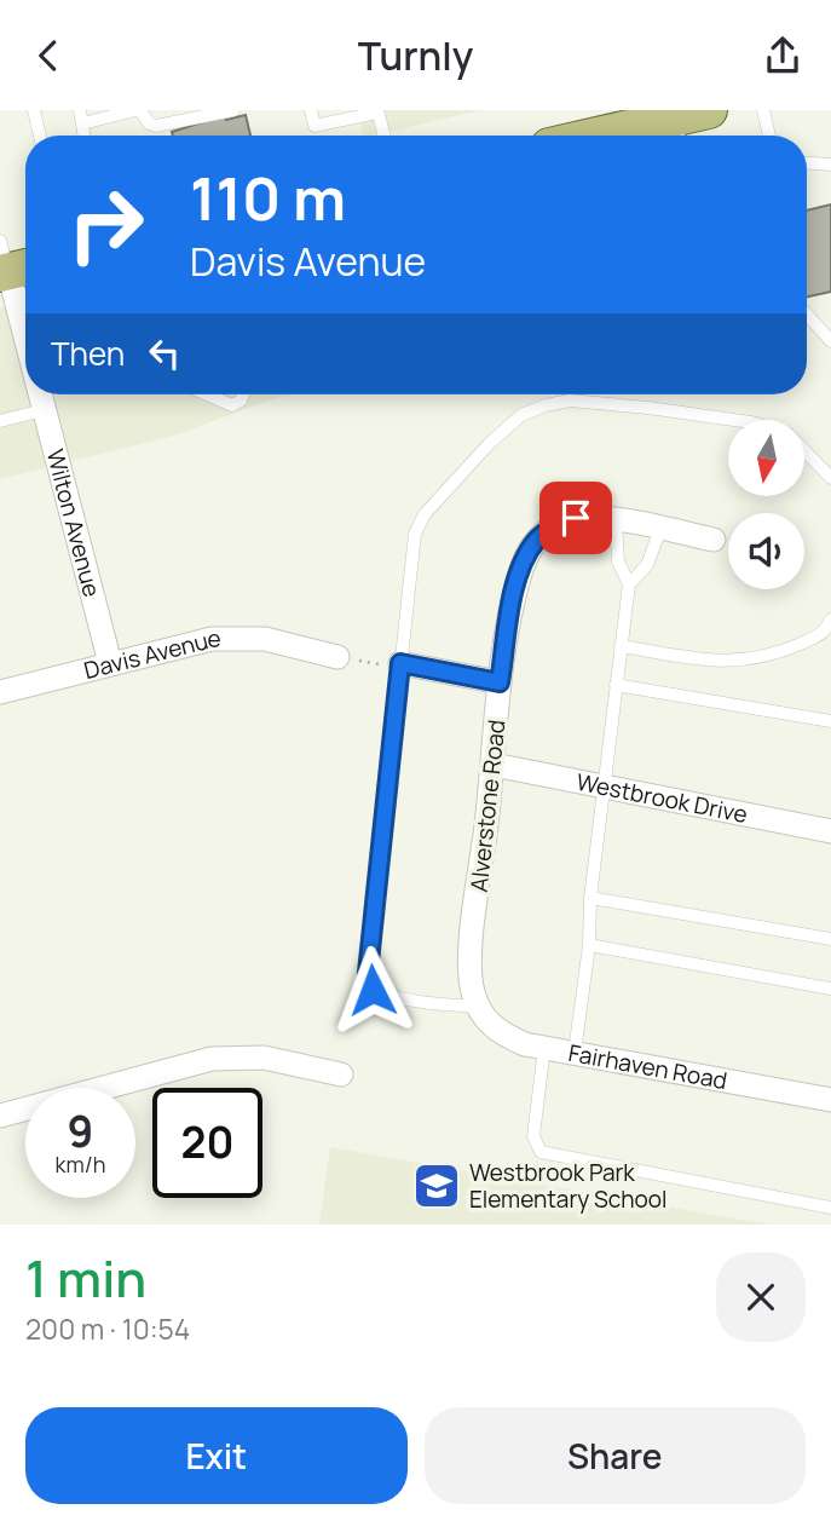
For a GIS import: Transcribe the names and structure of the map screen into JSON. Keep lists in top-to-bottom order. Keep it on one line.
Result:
{"streets":{"street":["Wilton Avenue","Davis Avenue","Westbrook Drive","Alverstone Road","Fairhaven Road"]},"crossings":[["Wilton Avenue","Davis Avenue"],["Westbrook Drive","Alverstone Road"],["Alverstone Road","Fairhaven Road"]],"places":{"school or university":["Westbrook Park Elementary School"]},"north":"bottom","page":{"header":"Turnly","turn":["110 m","Davis Avenue"],"then":"Then","speed":"9 km/h","limit":"20","heading":["1 min","200 m · 10:54"],"buttons":["Exit","Share"]}}
